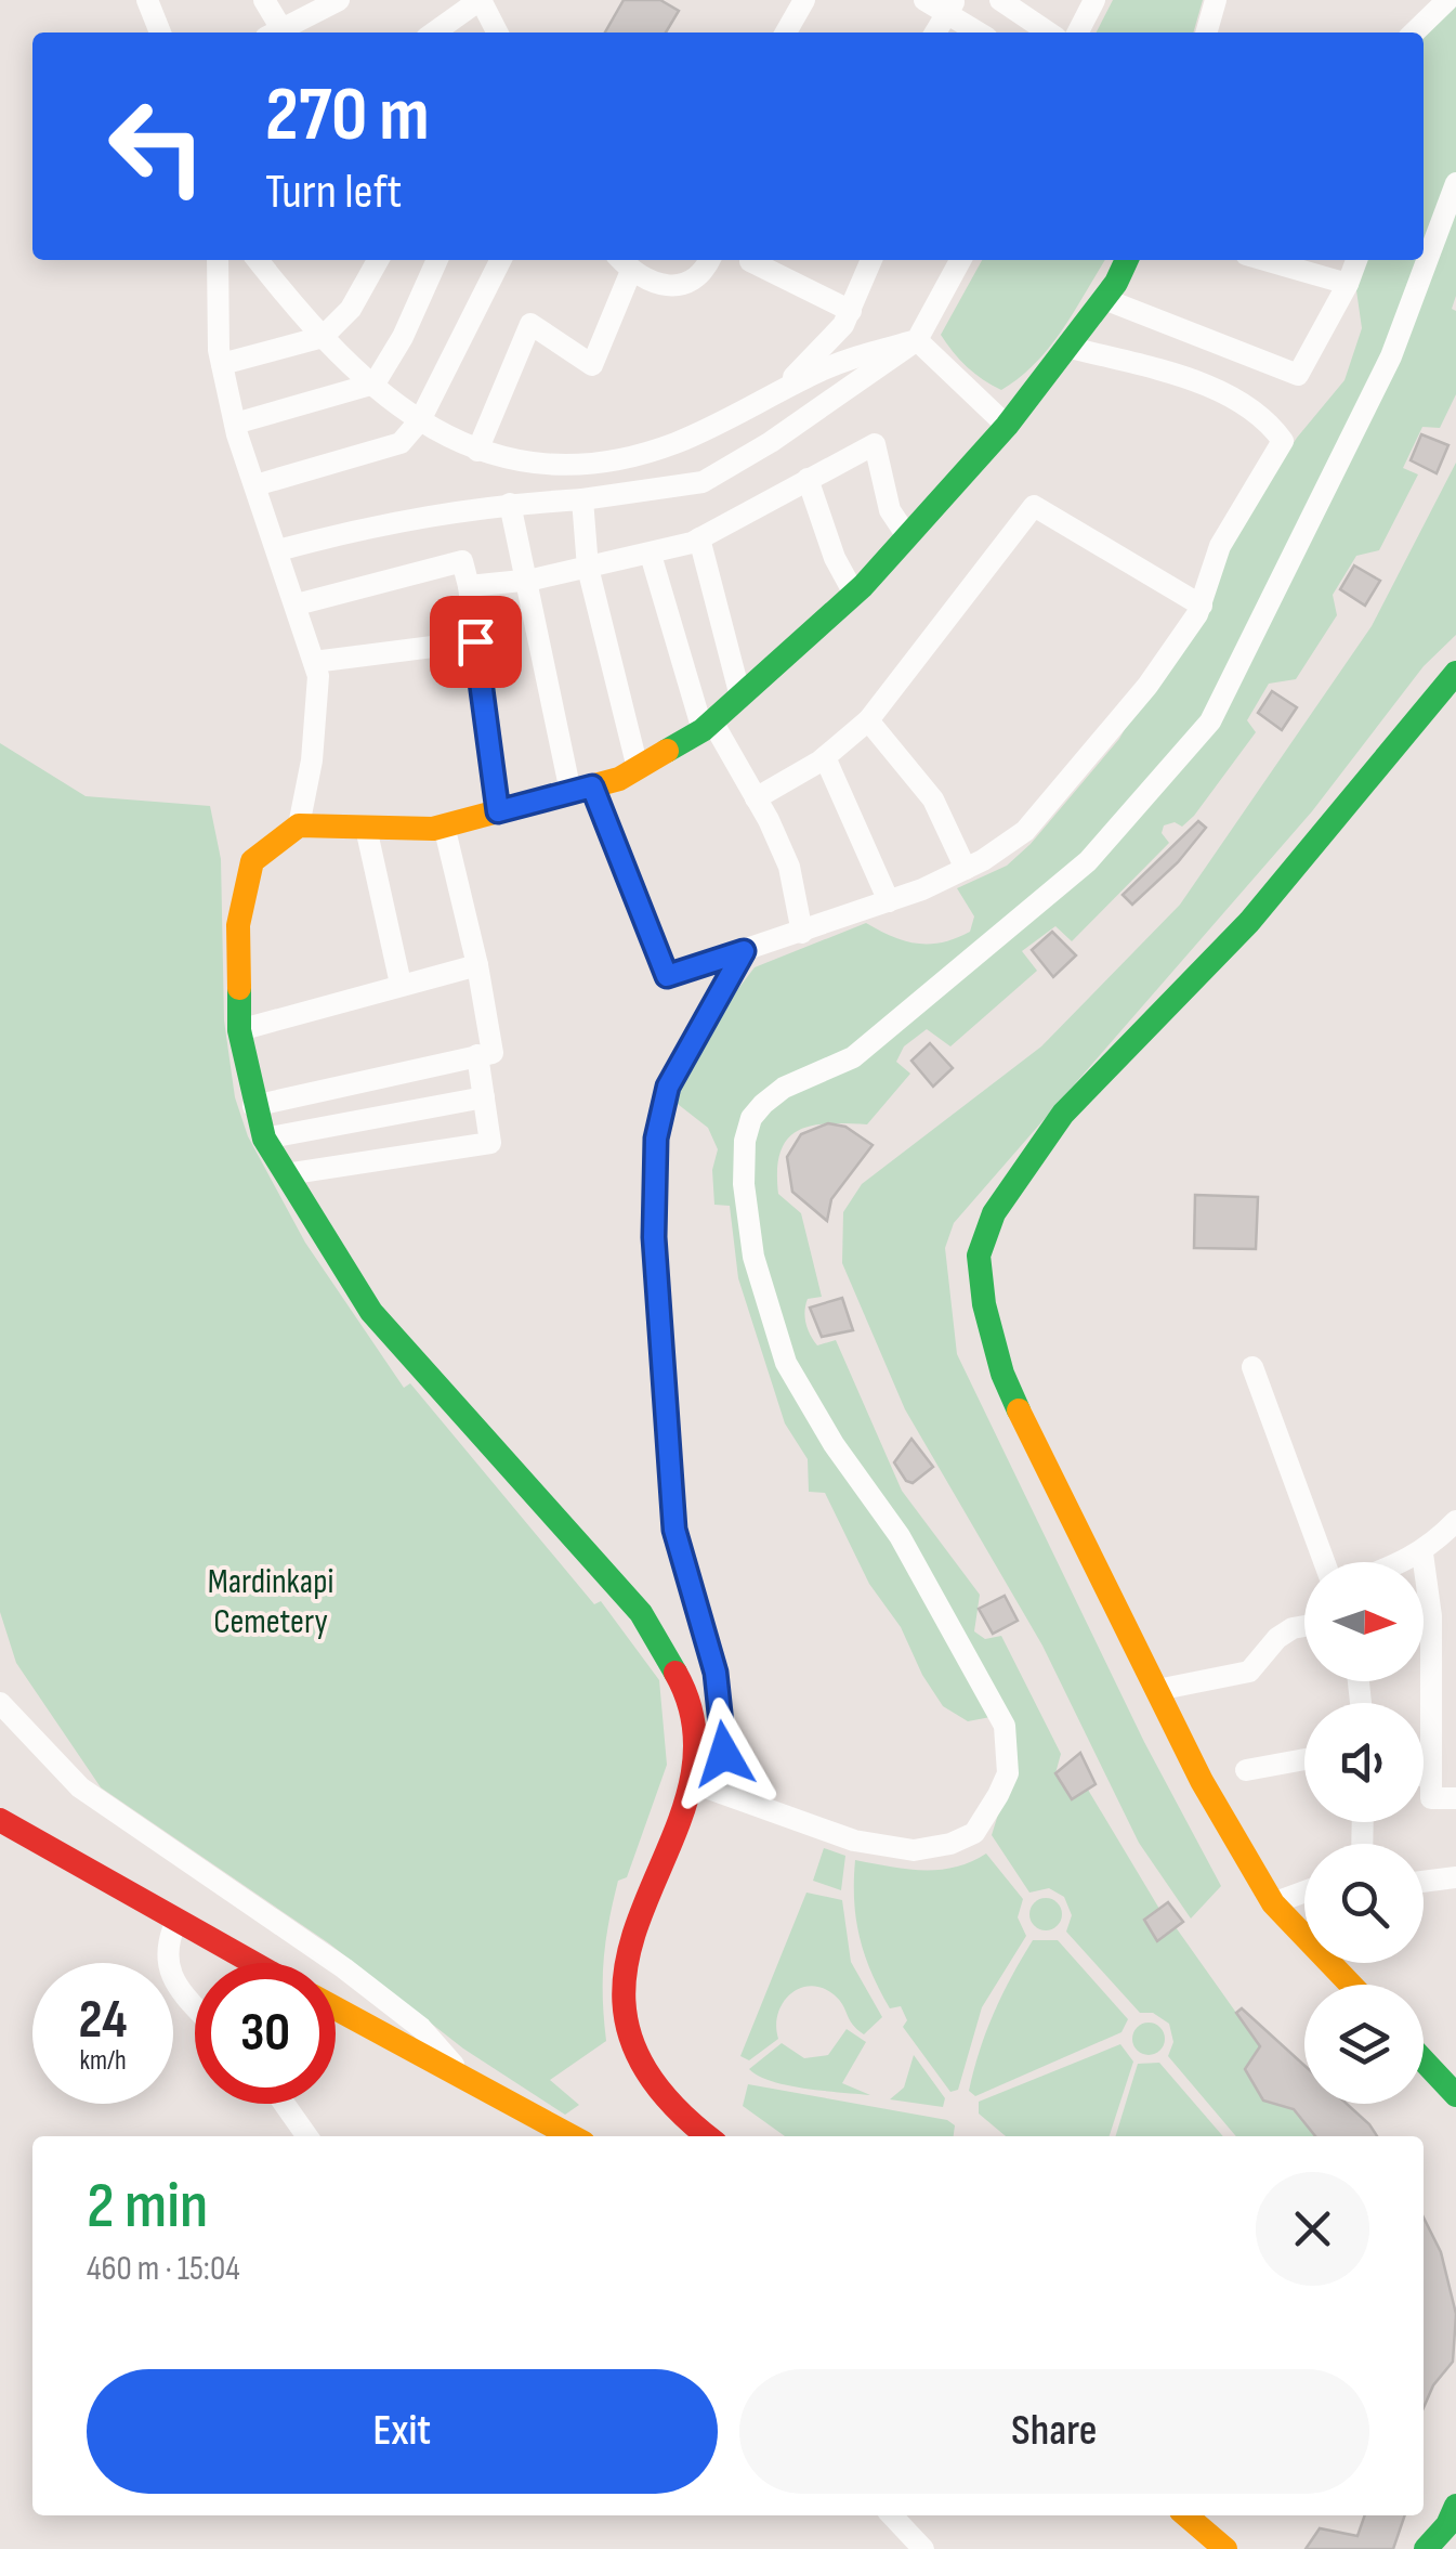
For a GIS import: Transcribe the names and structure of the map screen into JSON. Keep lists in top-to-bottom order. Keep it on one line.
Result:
{"parks":["Mardinkapi Cemetery"],"north":"right","page":{"turn":["270 m","Turn left"],"speed":"24 km/h","limit":"30","heading":["2 min","460 m · 15:04"],"buttons":["Exit","Share"]}}
